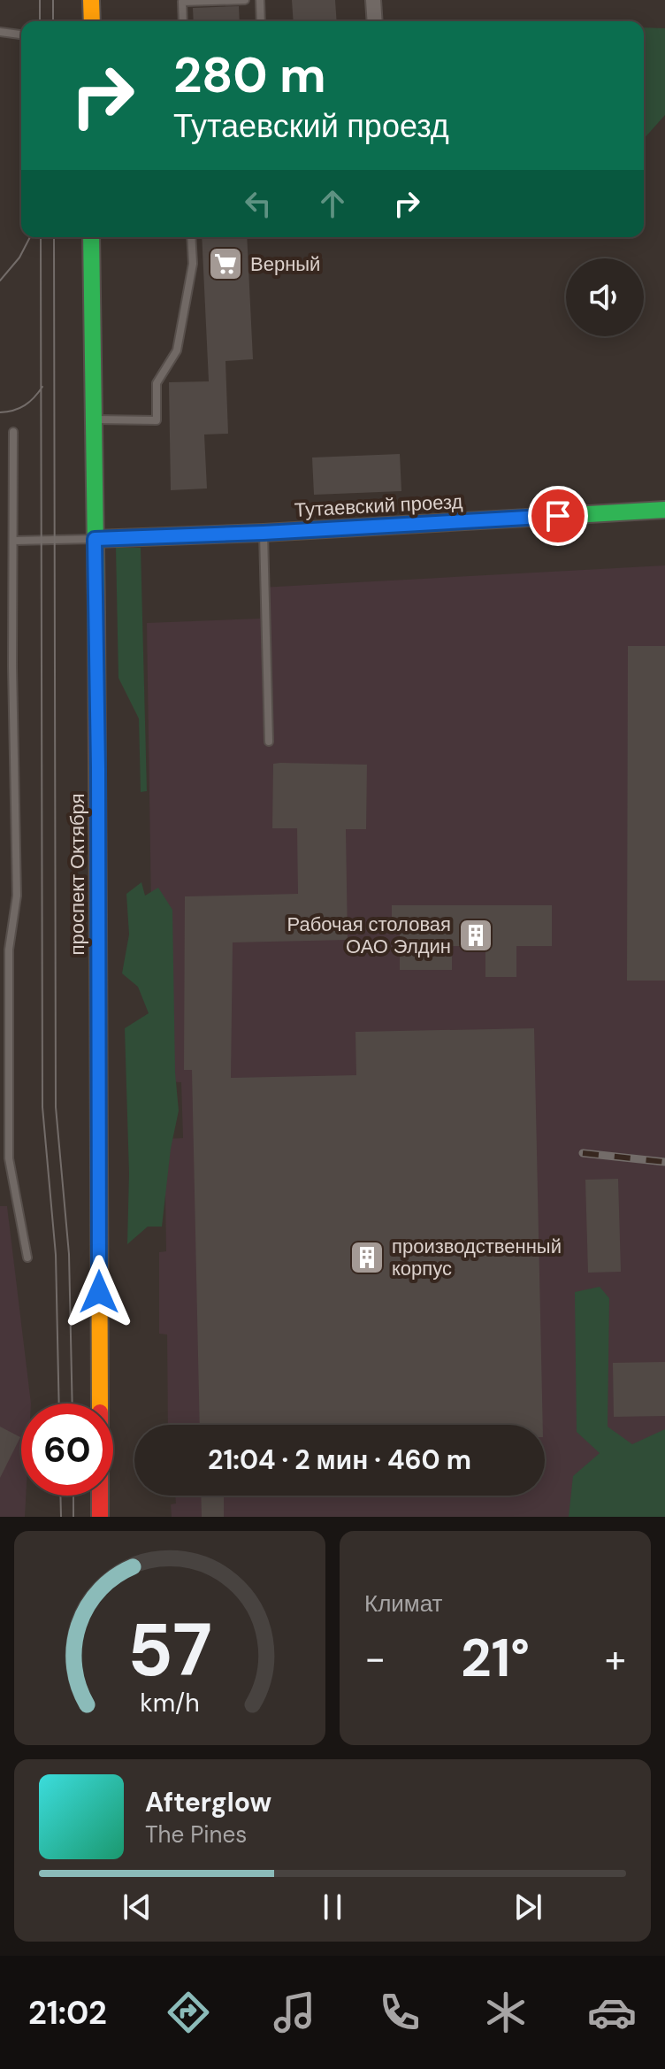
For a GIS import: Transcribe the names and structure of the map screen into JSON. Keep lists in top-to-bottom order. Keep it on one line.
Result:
{"streets":{"main road":["Тутаевский проезд","проспект Октября"]},"crossings":[["Тутаевский проезд","проспект Октября"]],"places":{"supermarket":["Верный"],"building":["Рабочая столовая ОАО Элдин","производственный корпус"]},"page":{"turn":["280 m","Тутаевский проезд"],"limit":"60","trip":"21:04 · 2 мин · 460 m","tile":"Климат","heat":["−","21°","+"],"song":["Afterglow","The Pines"],"tabs":"21:02","gauge":["57","km/h"]}}
